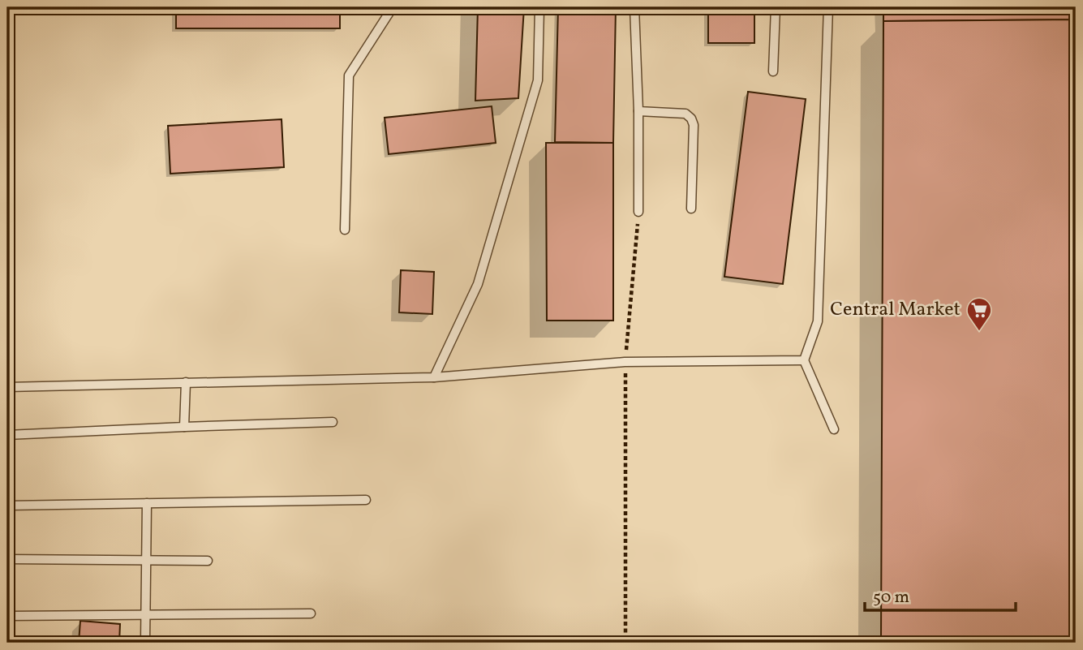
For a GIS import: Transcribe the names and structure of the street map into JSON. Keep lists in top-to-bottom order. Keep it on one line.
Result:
{"places":{"supermarket":["Central Market"]},"scale_bar":"50 m"}
